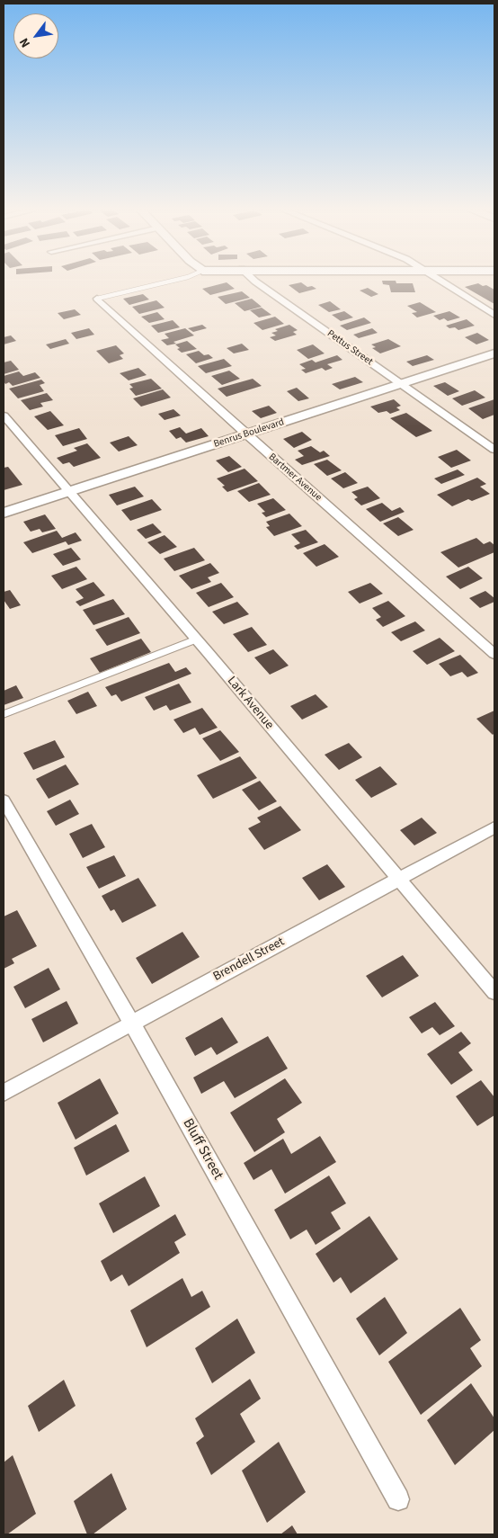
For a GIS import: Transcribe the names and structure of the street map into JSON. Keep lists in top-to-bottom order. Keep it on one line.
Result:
{"streets":{"street":["Pettus Street","Benrus Boulevard","Bartmer Avenue","Lark Avenue","Brendell Street","Bluff Street"]},"crossings":[["Pettus Street","Benrus Boulevard"],["Benrus Boulevard","Bartmer Avenue"],["Benrus Boulevard","Lark Avenue"],["Lark Avenue","Brendell Street"],["Brendell Street","Bluff Street"]],"north":"bottom left"}
